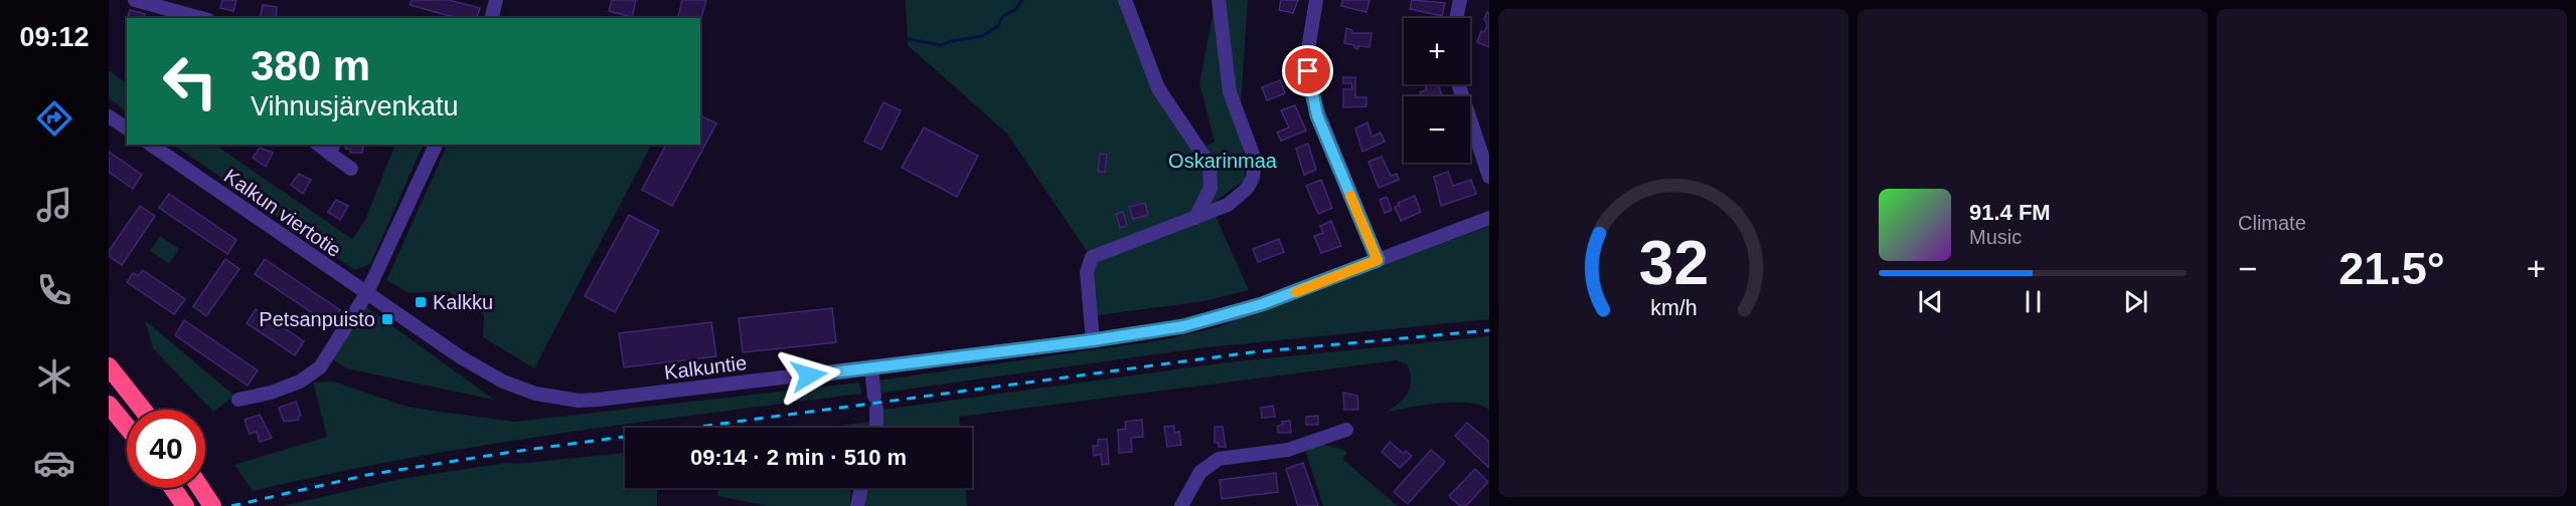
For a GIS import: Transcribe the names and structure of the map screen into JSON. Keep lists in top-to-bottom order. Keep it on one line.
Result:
{"streets":{"street":["Kalkun viertotie","Kalkuntie"]},"crossings":[["Kalkun viertotie","Kalkuntie"]],"parks":["Oskarinmaa"],"places":{"transit":["Kalkku","Petsanpuisto"]},"page":{"tabs":"09:12","tile":"Climate","map_buttons":["+","−"],"turn":["380 m","Vihnusjärvenkatu"],"song":["91.4 FM","Music"],"heat":["−","21.5°","+"],"limit":"40","trip":"09:14 · 2 min · 510 m","gauge":["32","km/h"]}}
